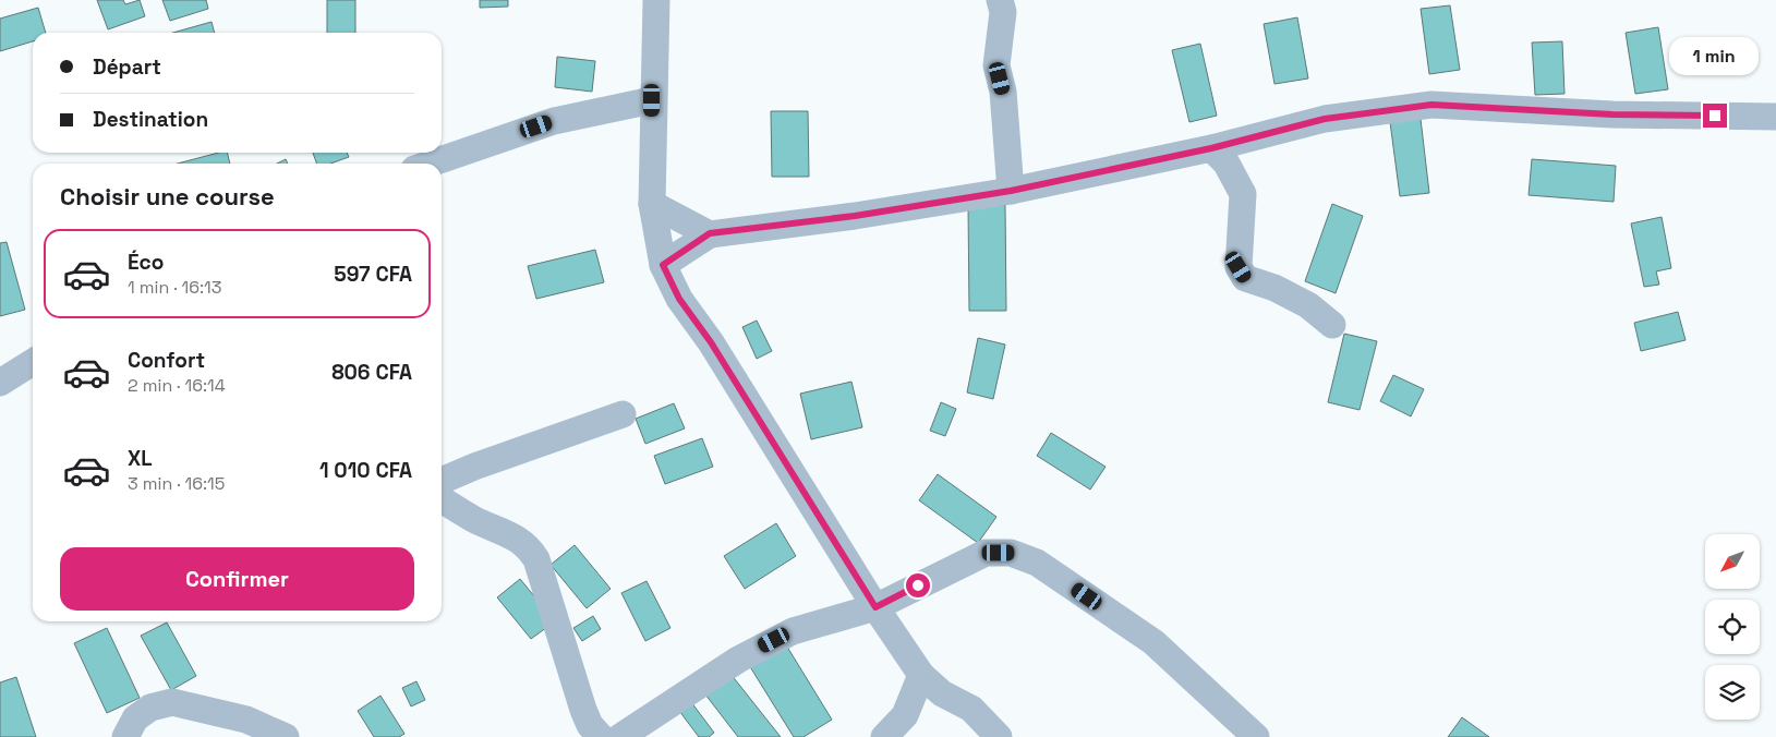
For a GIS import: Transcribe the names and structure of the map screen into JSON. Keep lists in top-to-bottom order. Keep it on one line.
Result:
{"north":"bottom left","page":{"banner":["Départ","Destination"],"bubble":"1 min","heading":"Choisir une course","list":[{"name":"Éco","note":"1 min · 16:13","value":"597 CFA"},{"name":"Confort","note":"2 min · 16:14","value":"806 CFA"},{"name":"XL","note":"3 min · 16:15","value":"1 010 CFA"}],"buttons":"Confirmer"}}
